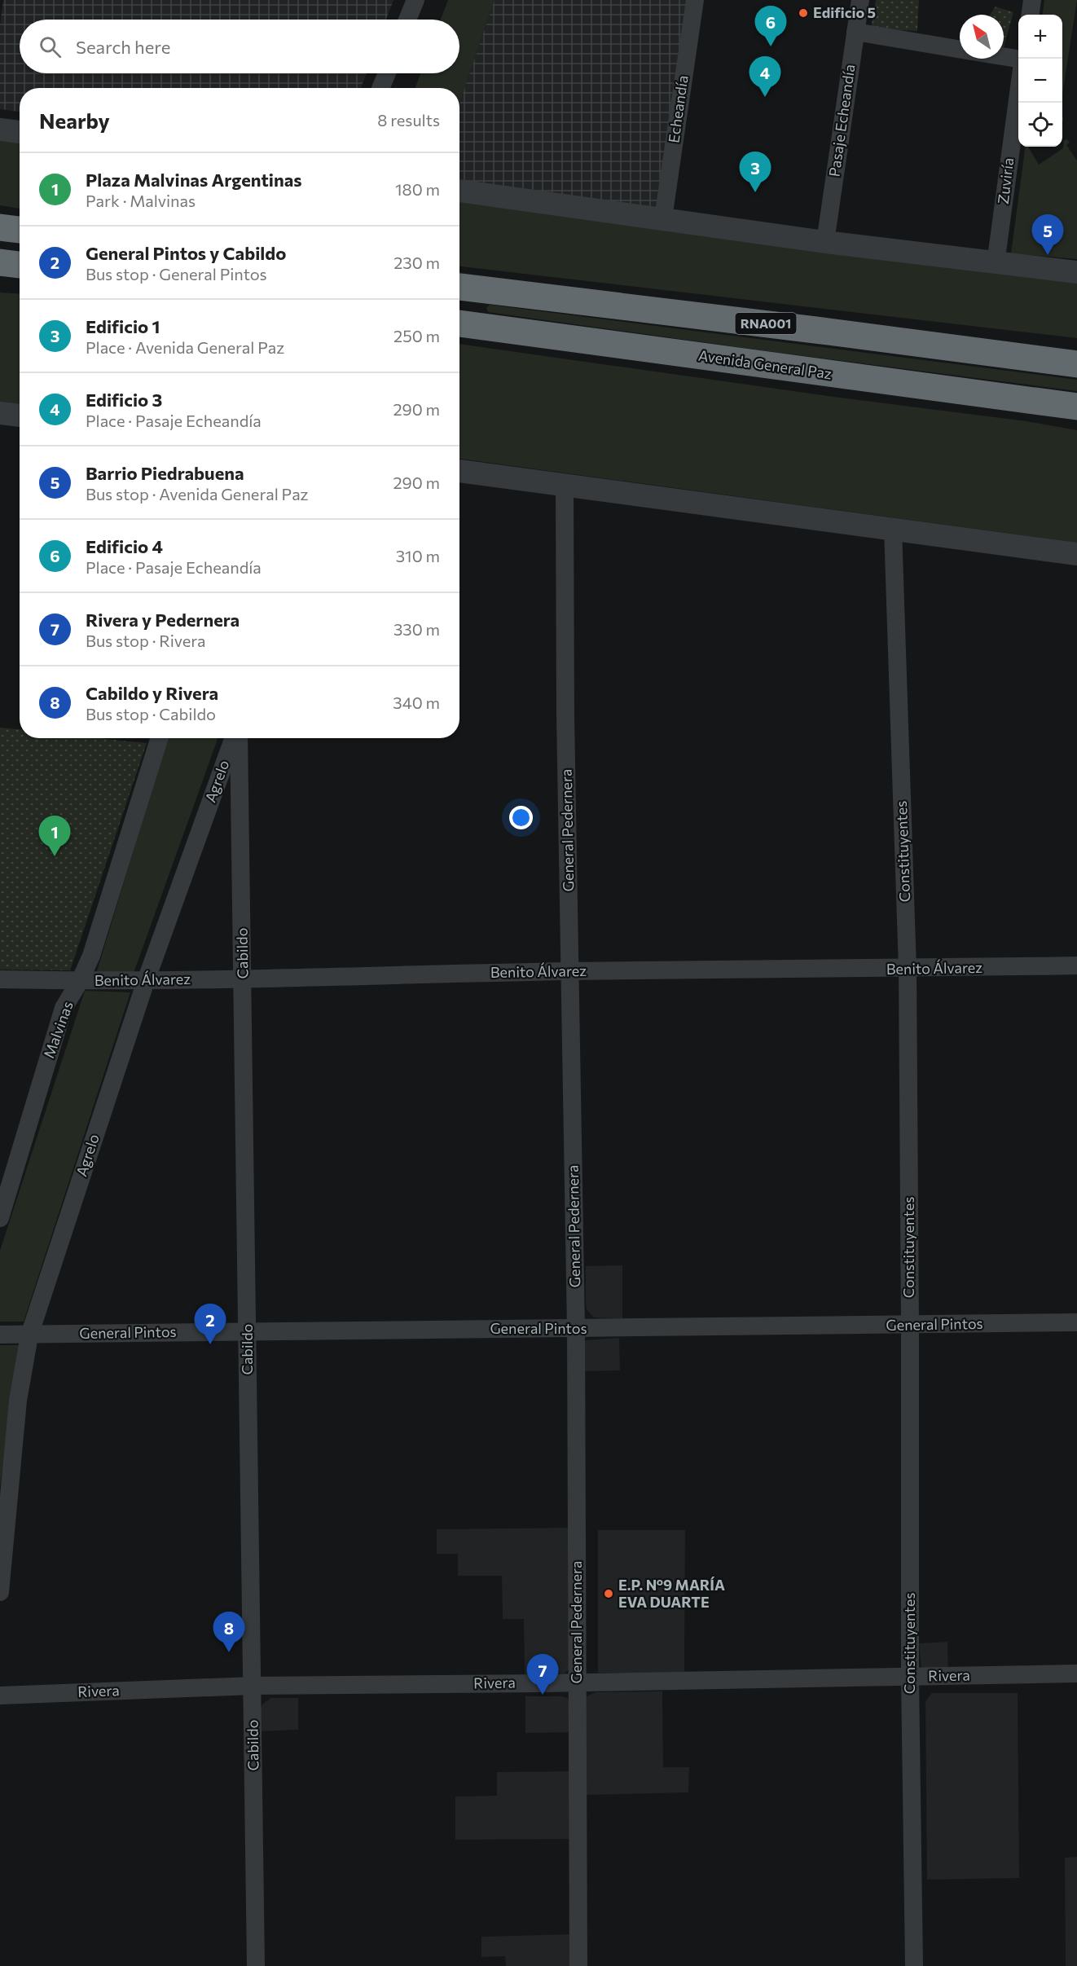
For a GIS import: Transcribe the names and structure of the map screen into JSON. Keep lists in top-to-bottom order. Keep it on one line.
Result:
{"streets":{"highway":["RNA001","Avenida General Paz"],"street":["Echeandía","Pasaje Echeandía","Zuviría","Agrelo","General Pedernera","Constituyentes","Cabildo","Benito Álvarez","Malvinas","General Pintos","Rivera"]},"crossings":[["Agrelo","Benito Álvarez"],["Agrelo","General Pintos"],["General Pedernera","Benito Álvarez"],["General Pedernera","General Pintos"],["General Pedernera","Rivera"],["Constituyentes","Benito Álvarez"],["Constituyentes","General Pintos"],["Constituyentes","Rivera"],["Cabildo","Benito Álvarez"],["Cabildo","General Pintos"],["Cabildo","Rivera"],["Benito Álvarez","Malvinas"]],"places":["Edificio 5","E.P. Nº9 MARÍA EVA DUARTE"],"north":"top left","page":{"pins":["6","4","3","5","1","2","8","7"],"map_buttons":["+","−"],"search":"Search here","heading":["Nearby","8 results"],"list":[{"mark":"1","name":"Plaza Malvinas Argentinas","note":"Park · Malvinas","value":"180 m"},{"mark":"2","name":"General Pintos y Cabildo","note":"Bus stop · General Pintos","value":"230 m"},{"mark":"3","name":"Edificio 1","note":"Place · Avenida General Paz","value":"250 m"},{"mark":"4","name":"Edificio 3","note":"Place · Pasaje Echeandía","value":"290 m"},{"mark":"5","name":"Barrio Piedrabuena","note":"Bus stop · Avenida General Paz","value":"290 m"},{"mark":"6","name":"Edificio 4","note":"Place · Pasaje Echeandía","value":"310 m"},{"mark":"7","name":"Rivera y Pedernera","note":"Bus stop · Rivera","value":"330 m"},{"mark":"8","name":"Cabildo y Rivera","note":"Bus stop · Cabildo","value":"340 m"}]}}
